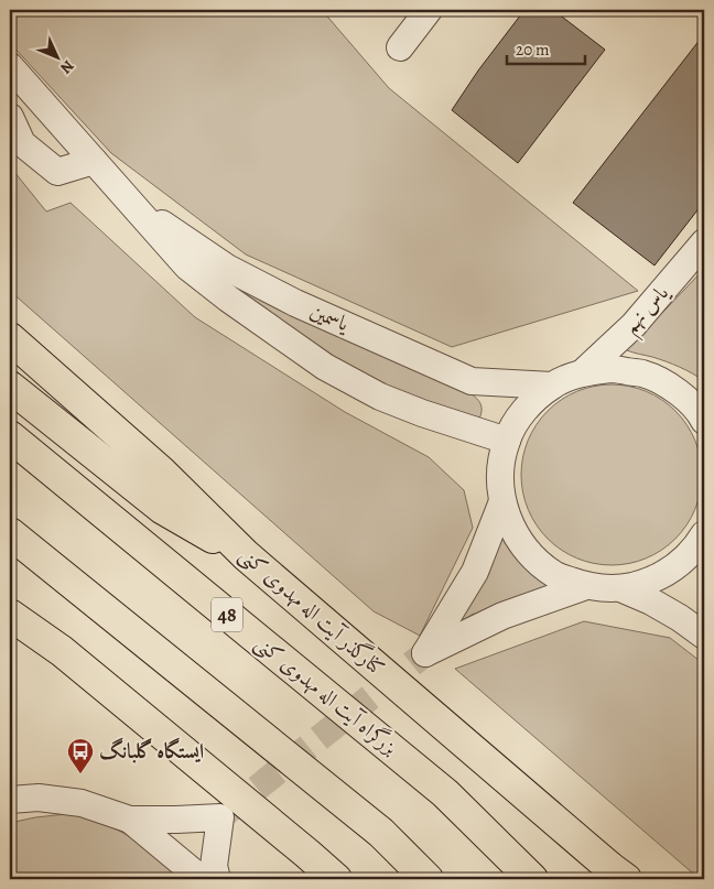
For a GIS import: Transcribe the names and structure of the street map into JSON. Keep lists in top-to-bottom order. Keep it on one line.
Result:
{"streets":{"main road":["کنارگذر آیت اله مهدوی کنی","48","بزرگراه آیت اله مهدوی کنی"],"street":["یاس نهم","یاسمین"]},"places":{"bus stop":["ایستگاه گلبانگ"]},"scale_bar":"20 m","north":"bottom right"}
